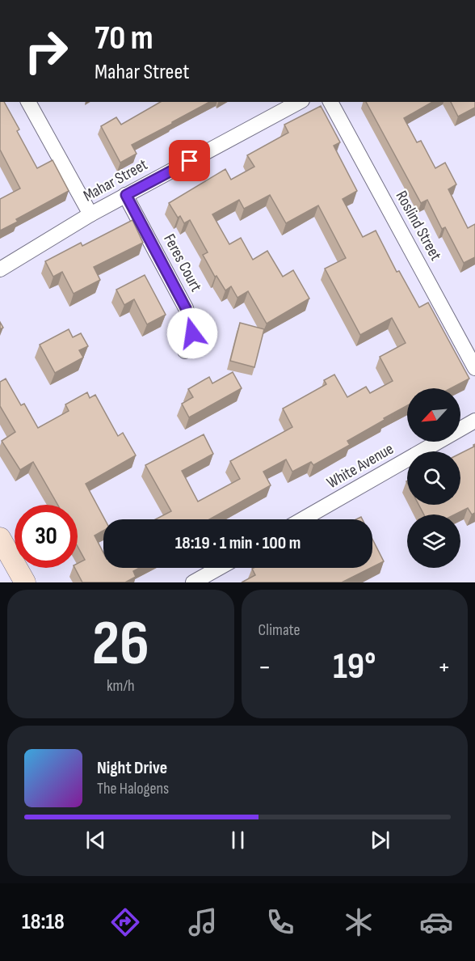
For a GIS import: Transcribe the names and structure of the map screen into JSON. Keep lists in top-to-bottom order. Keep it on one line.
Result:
{"streets":{"street":["Mahar Street","Roslind Street","Feres Court","White Avenue"]},"crossings":[["Mahar Street","Feres Court"]],"north":"bottom left","page":{"turn":["70 m","Mahar Street"],"limit":"30","trip":"18:19 · 1 min · 100 m","tile":[["26","km/h"],"Climate"],"heat":["−","19°","+"],"song":["Night Drive","The Halogens"],"tabs":"18:18"}}
